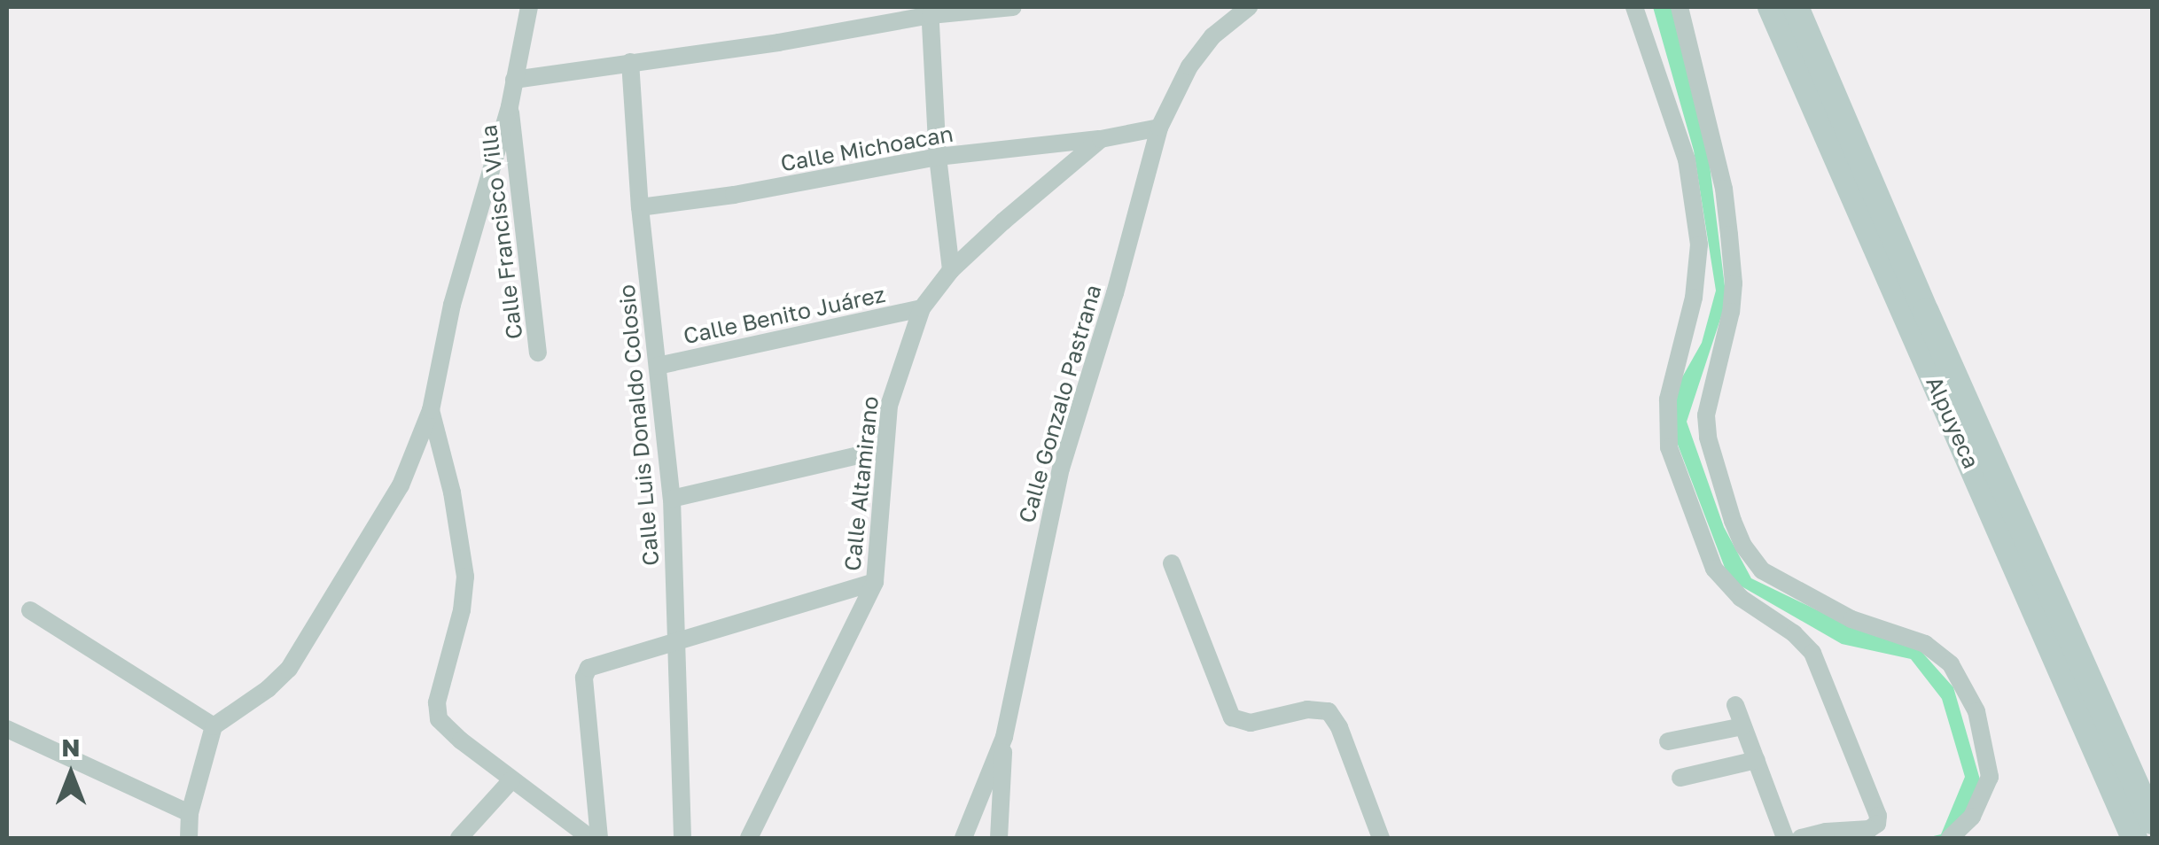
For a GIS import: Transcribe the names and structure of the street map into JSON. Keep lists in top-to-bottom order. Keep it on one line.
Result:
{"streets":{"main road":["Alpuyeca"],"street":["Calle Michoacan","Calle Francisco Villa","Calle Benito Juárez","Calle Gonzalo Pastrana","Calle Luis Donaldo Colosio","Calle Altamirano"]},"crossings":[["Calle Michoacan","Calle Luis Donaldo Colosio"],["Calle Michoacan","Calle Altamirano"],["Calle Benito Juárez","Calle Luis Donaldo Colosio"],["Calle Benito Juárez","Calle Altamirano"],["Calle Gonzalo Pastrana","Calle Altamirano"]],"north":"top"}
